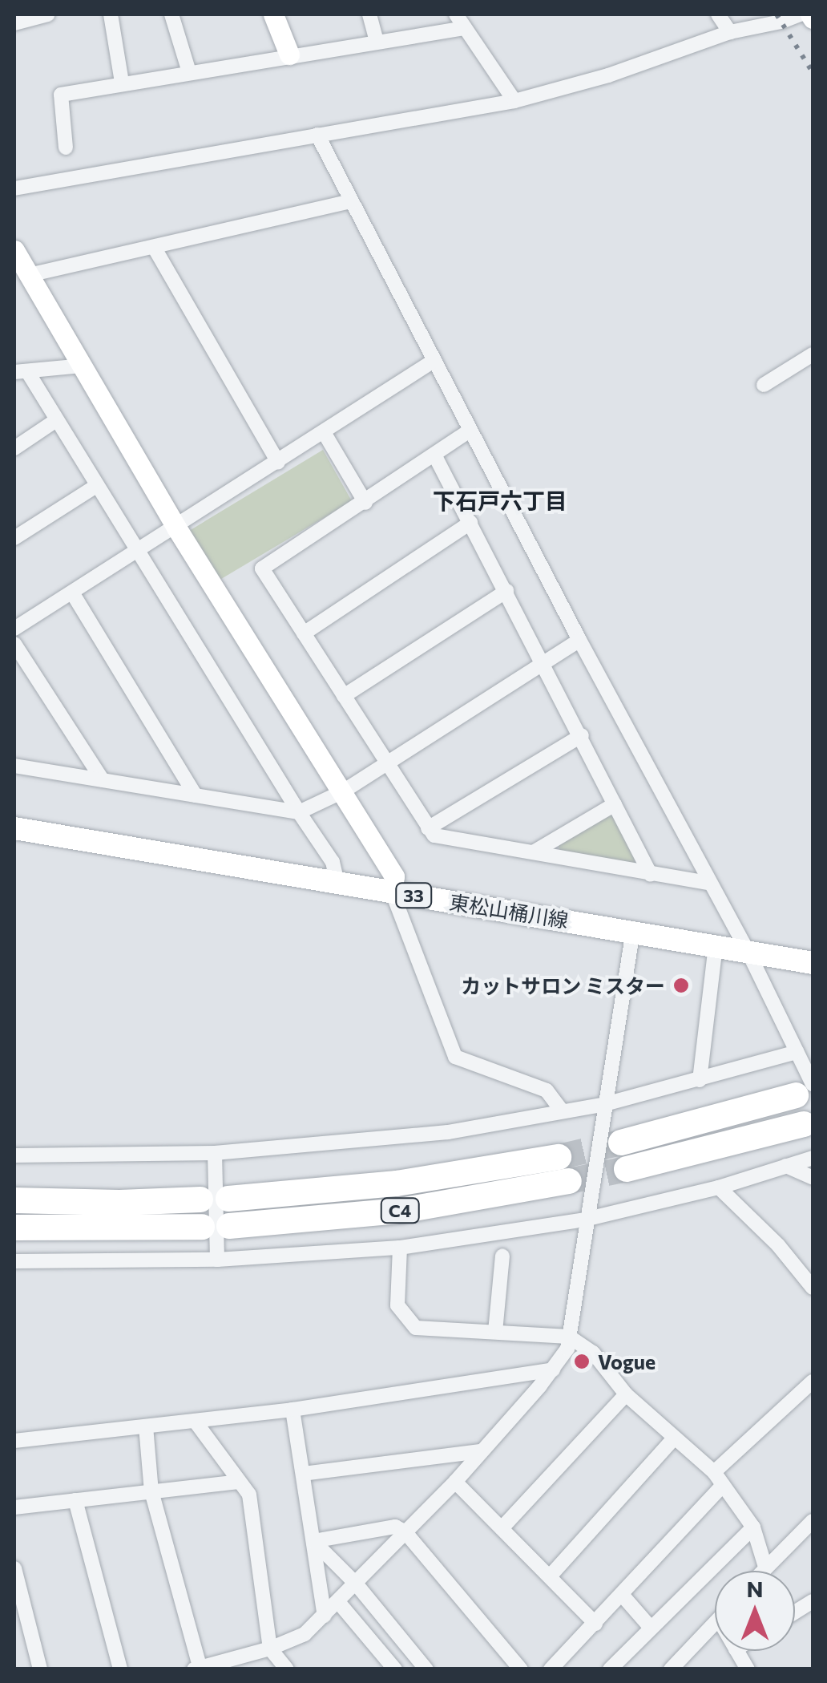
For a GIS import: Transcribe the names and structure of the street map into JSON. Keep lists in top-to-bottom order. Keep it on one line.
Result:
{"streets":{"highway":["C4"],"main road":["33","東松山桶川線"]},"districts":["下石戸六丁目"],"places":["カットサロン ミスター","Vogue"],"north":"top"}
